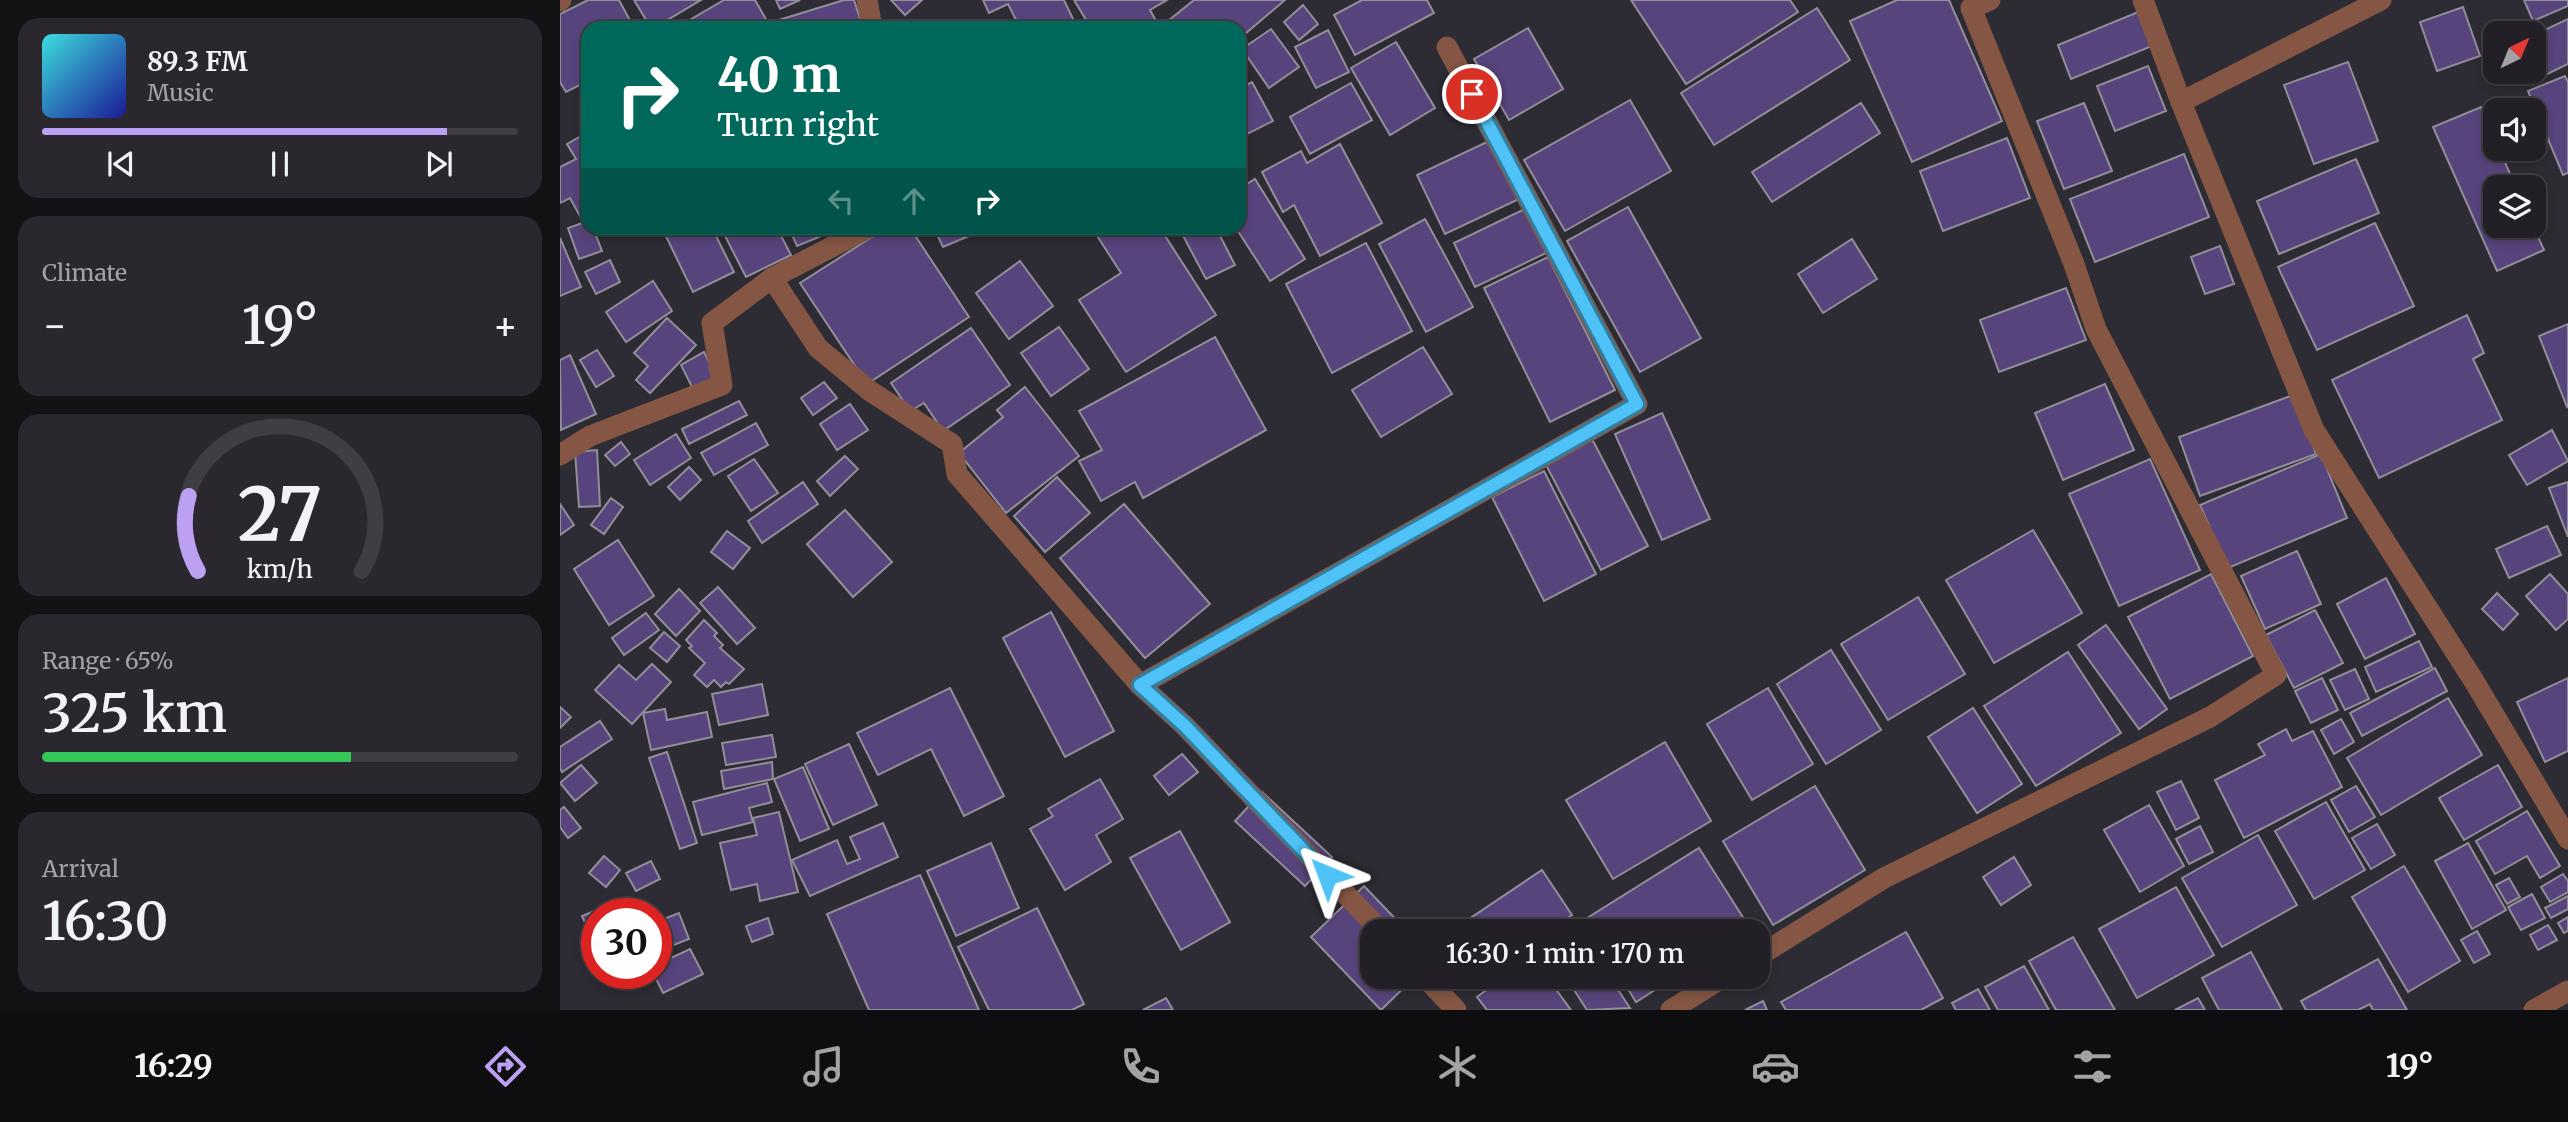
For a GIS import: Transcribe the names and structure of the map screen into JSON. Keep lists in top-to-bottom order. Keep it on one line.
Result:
{"north":"top right","page":{"turn":["40 m","Turn right"],"song":["89.3 FM","Music"],"tile":["Climate",["Range · 65%","325 km"],["Arrival","16:30"]],"heat":["−","19°","+"],"limit":"30","trip":"16:30 · 1 min · 170 m","tabs":["16:29","19°"],"gauge":["27","km/h"]}}
